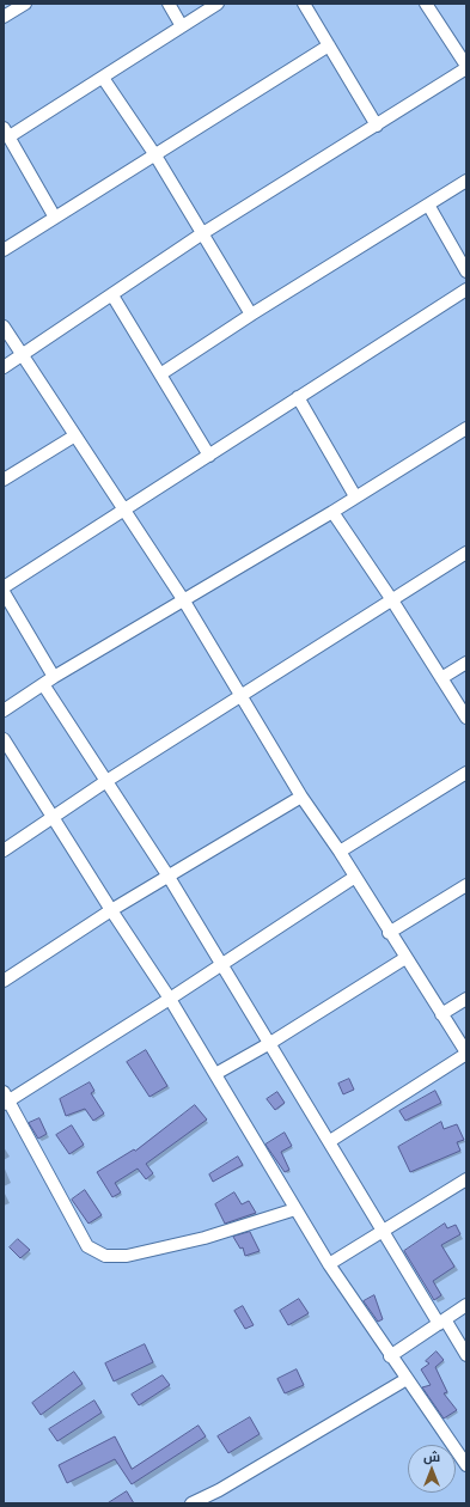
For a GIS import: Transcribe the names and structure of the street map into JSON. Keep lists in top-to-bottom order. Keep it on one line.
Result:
{"north":"top"}
